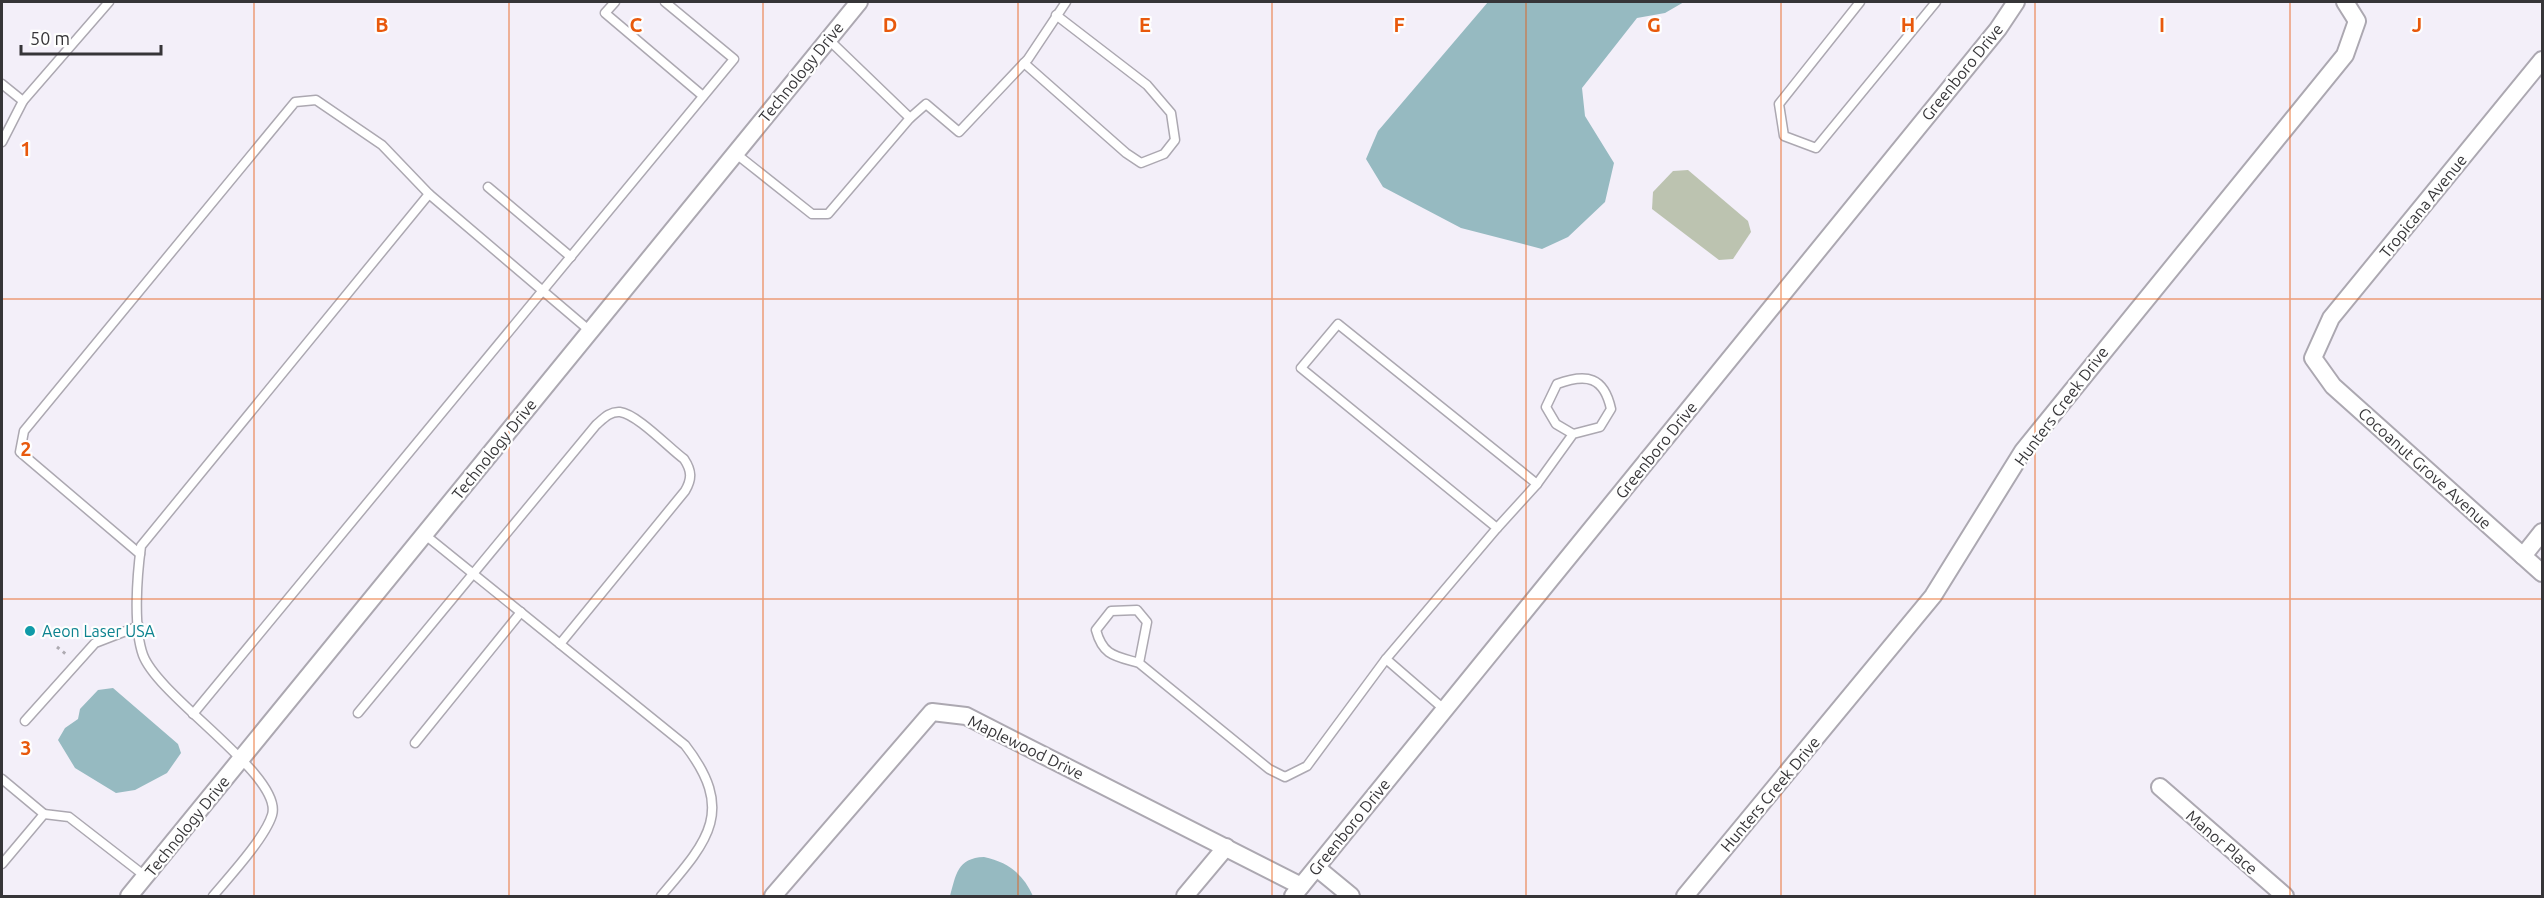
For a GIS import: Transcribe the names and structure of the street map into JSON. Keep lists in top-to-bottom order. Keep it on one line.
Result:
{"streets":{"street":["Technology Drive","Greenboro Drive","Tropicana Avenue","Hunters Creek Drive","Cocoanut Grove Avenue","Maplewood Drive","Manor Place"]},"crossings":[["Greenboro Drive","Maplewood Drive"],["Tropicana Avenue","Cocoanut Grove Avenue"]],"places":["Aeon Laser USA"],"scale_bar":"50 m","grid":{"columns":["B","C","D","E","F","G","H","I","J"],"rows":["1","2","3"]}}
